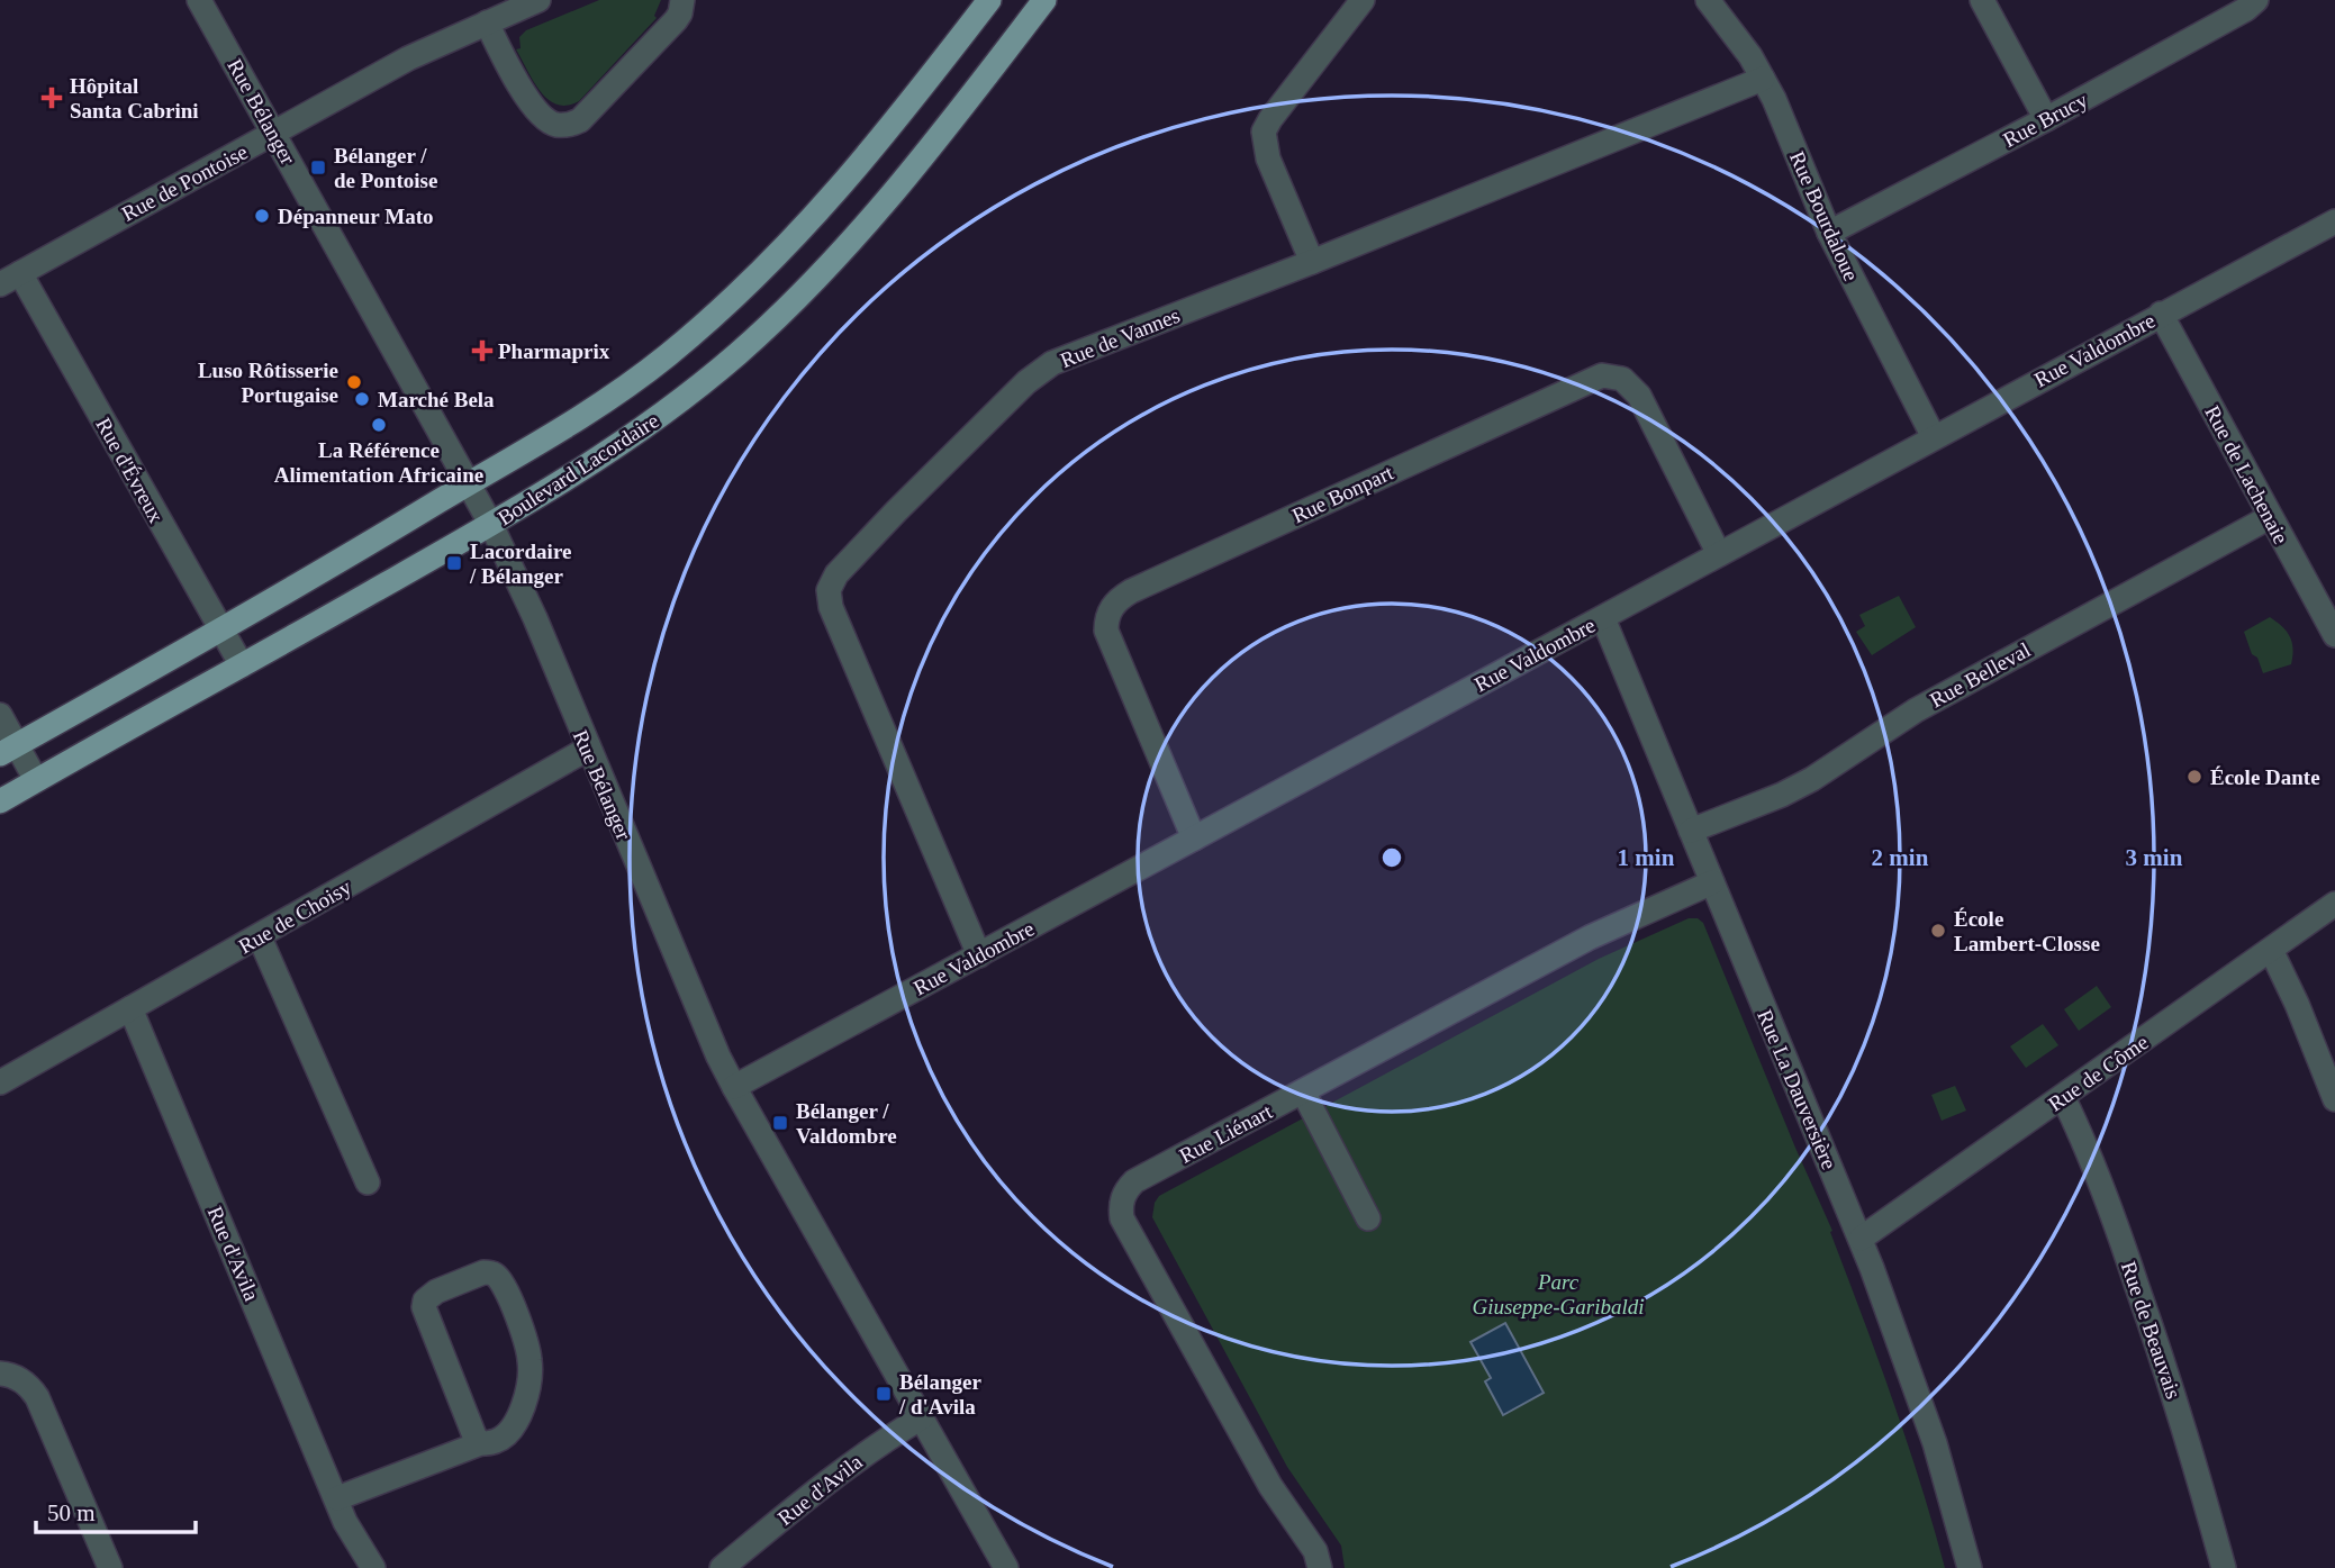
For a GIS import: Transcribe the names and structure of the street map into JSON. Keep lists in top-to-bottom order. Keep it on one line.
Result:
{"streets":{"main road":["Boulevard Lacordaire"],"street":["Rue Bélanger","Rue Brucy","Rue de Pontoise","Rue Bourdaloue","Rue de Vannes","Rue Valdombre","Rue d'Évreux","Rue de Lachenaie","Rue Bonpart","Rue Belleval","Rue de Choisy","Rue de Côme","Rue La Dauversière","Rue Liénart","Rue d'Avila","Rue de Beauvais"]},"crossings":[["Rue Bélanger","Rue de Pontoise"],["Rue Bélanger","Rue Valdombre"],["Rue Bélanger","Boulevard Lacordaire"],["Rue Bélanger","Rue de Choisy"],["Rue Bélanger","Rue d'Avila"],["Rue Brucy","Rue Bourdaloue"],["Rue de Pontoise","Rue d'Évreux"],["Rue Bourdaloue","Rue de Vannes"],["Rue Bourdaloue","Rue Valdombre"],["Rue de Vannes","Rue Valdombre"],["Rue Valdombre","Rue de Lachenaie"],["Rue Valdombre","Rue Bonpart"],["Rue Valdombre","Rue La Dauversière"],["Boulevard Lacordaire","Rue d'Évreux"],["Rue de Lachenaie","Rue Belleval"],["Rue Belleval","Rue La Dauversière"],["Rue de Choisy","Rue d'Avila"],["Rue de Côme","Rue La Dauversière"],["Rue de Côme","Rue de Beauvais"],["Rue La Dauversière","Rue Liénart"]],"parks":["Parc Giuseppe-Garibaldi"],"places":{"health":["Hôpital Santa Cabrini","Pharmaprix"],"transit":["Bélanger / de Pontoise","Lacordaire / Bélanger","Bélanger / Valdombre","Bélanger / d'Avila"],"other":["Dépanneur Mato","Luso Rôtisserie Portugaise","Marché Bela","La Référence Alimentation Africaine","École Dante","École Lambert-Closse"]},"scale_bar":"50 m","rings":["1 min","2 min","3 min"]}
